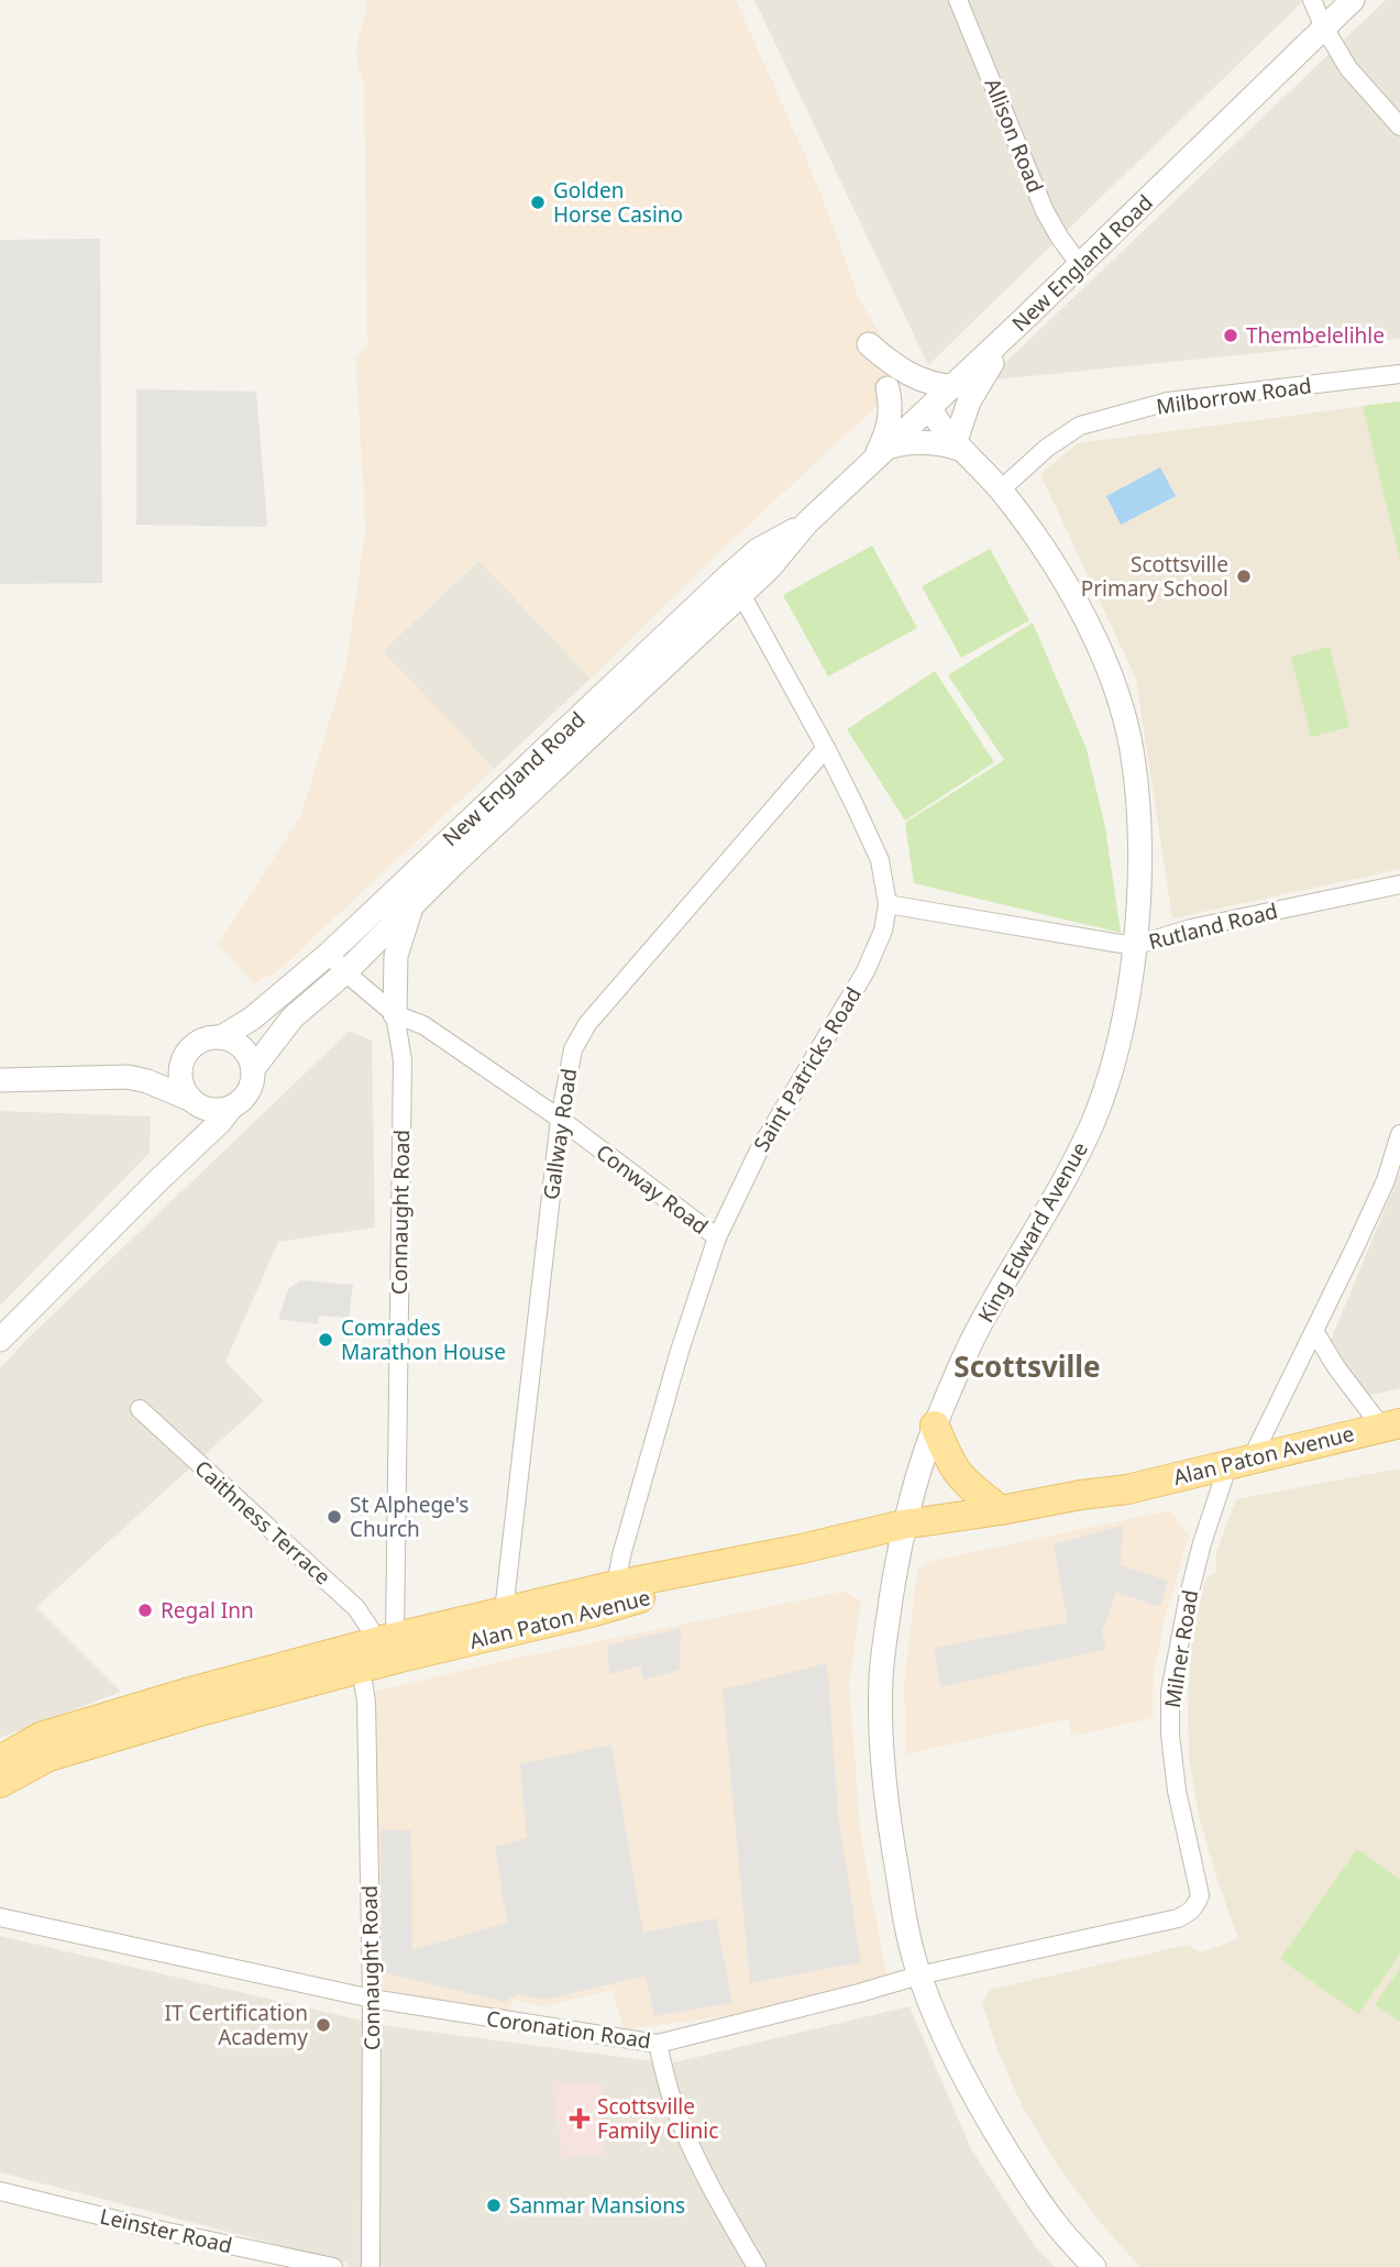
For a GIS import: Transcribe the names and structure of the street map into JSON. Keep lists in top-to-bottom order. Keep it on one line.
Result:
{"streets":{"main road":["Alan Paton Avenue"],"street":["Allison Road","New England Road","Milborrow Road","Rutland Road","Saint Patricks Road","Gallway Road","Conway Road","Connaught Road","King Edward Avenue","Caithness Terrace","Milner Road","Coronation Road","Leinster Road"]},"crossings":[["Allison Road","New England Road"],["New England Road","Saint Patricks Road"],["New England Road","King Edward Avenue"],["Milborrow Road","King Edward Avenue"],["Rutland Road","Saint Patricks Road"],["Rutland Road","King Edward Avenue"],["Saint Patricks Road","Gallway Road"],["Saint Patricks Road","Conway Road"],["Saint Patricks Road","Alan Paton Avenue"],["Gallway Road","Conway Road"],["Gallway Road","Alan Paton Avenue"],["Conway Road","Connaught Road"],["Connaught Road","Alan Paton Avenue"],["Connaught Road","Caithness Terrace"],["Connaught Road","Coronation Road"],["King Edward Avenue","Alan Paton Avenue"],["King Edward Avenue","Coronation Road"],["Alan Paton Avenue","Caithness Terrace"],["Alan Paton Avenue","Milner Road"],["Milner Road","Coronation Road"]],"districts":["Scottsville"],"places":{"other":["Golden Horse Casino","Thembelelihle","Scottsville Primary School","Comrades Marathon House","St Alphege's Church","Regal Inn","IT Certification Academy","Sanmar Mansions"],"health":["Scottsville Family Clinic"]}}
